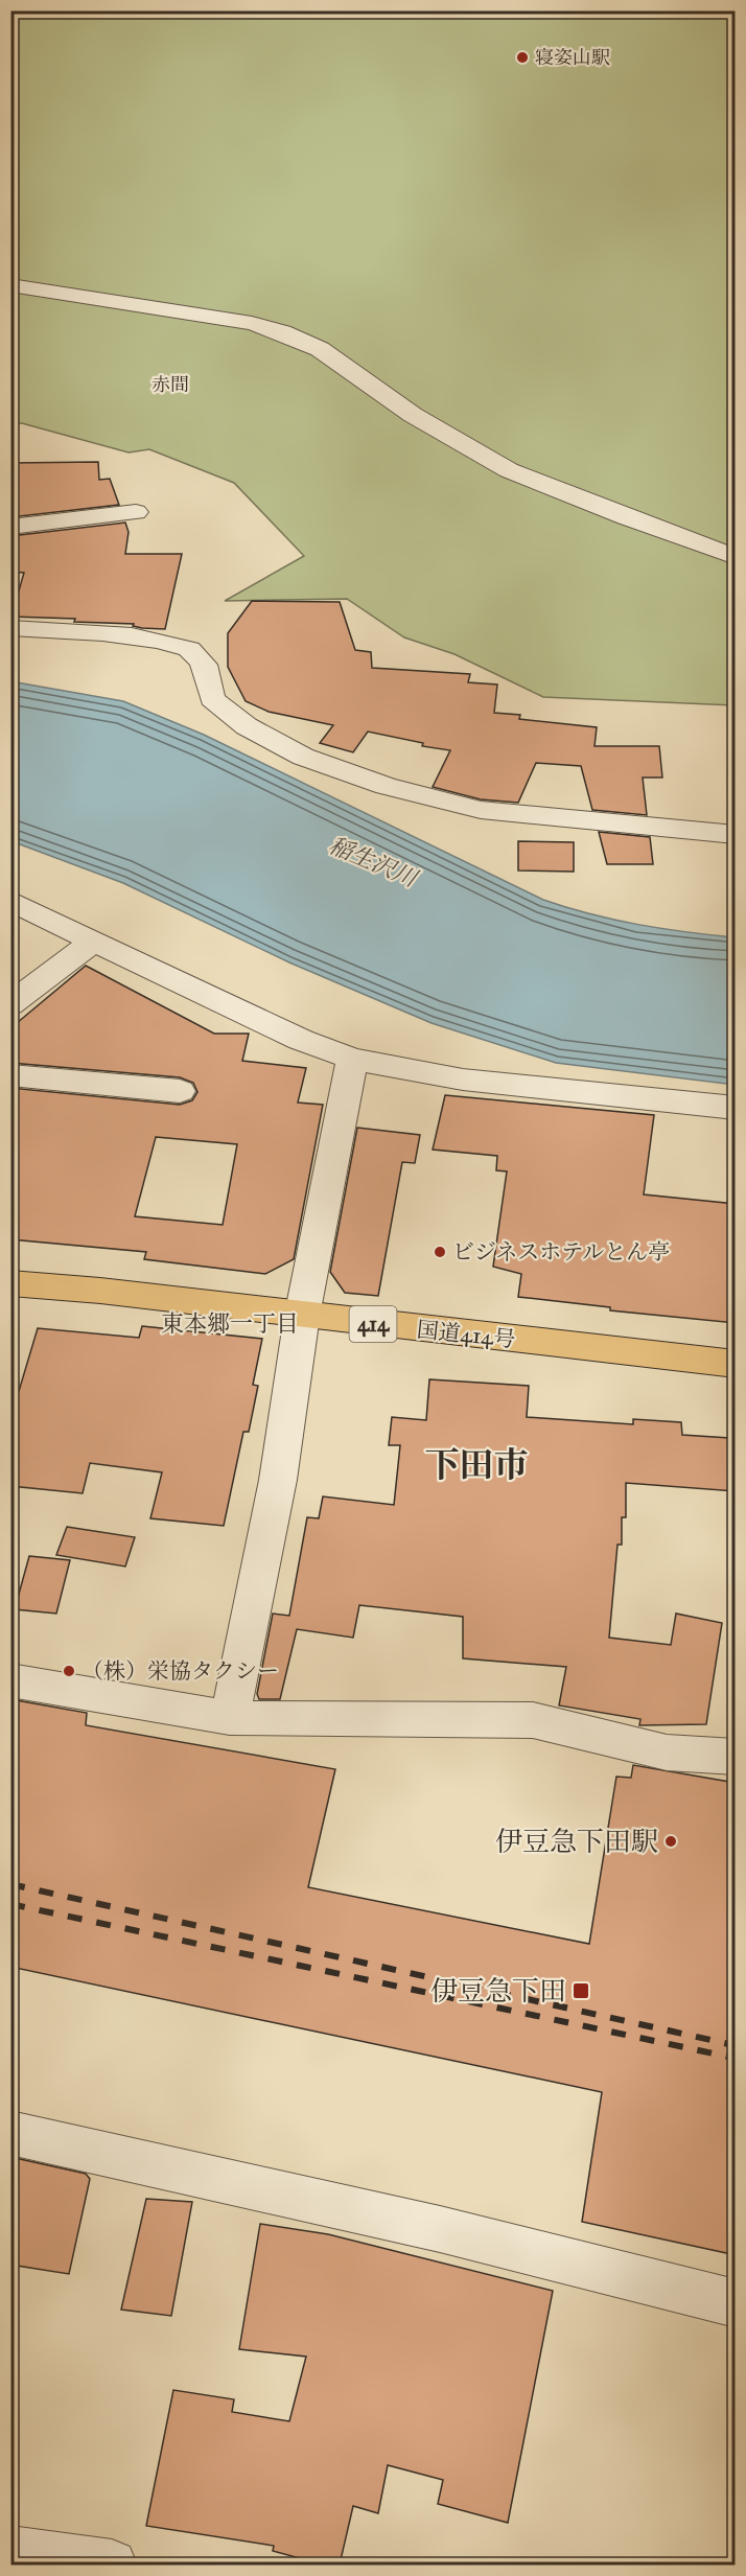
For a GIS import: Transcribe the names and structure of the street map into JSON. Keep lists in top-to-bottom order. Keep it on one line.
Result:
{"streets":{"highway":["414","国道414号"]},"districts":["赤間","東本郷一丁目","下田市"],"water":["稲生沢川"],"places":{"other":["寝姿山駅","ビジネスホテルとん亭","（株）栄協タクシー","伊豆急下田駅"],"transit":["伊豆急下田"]}}
